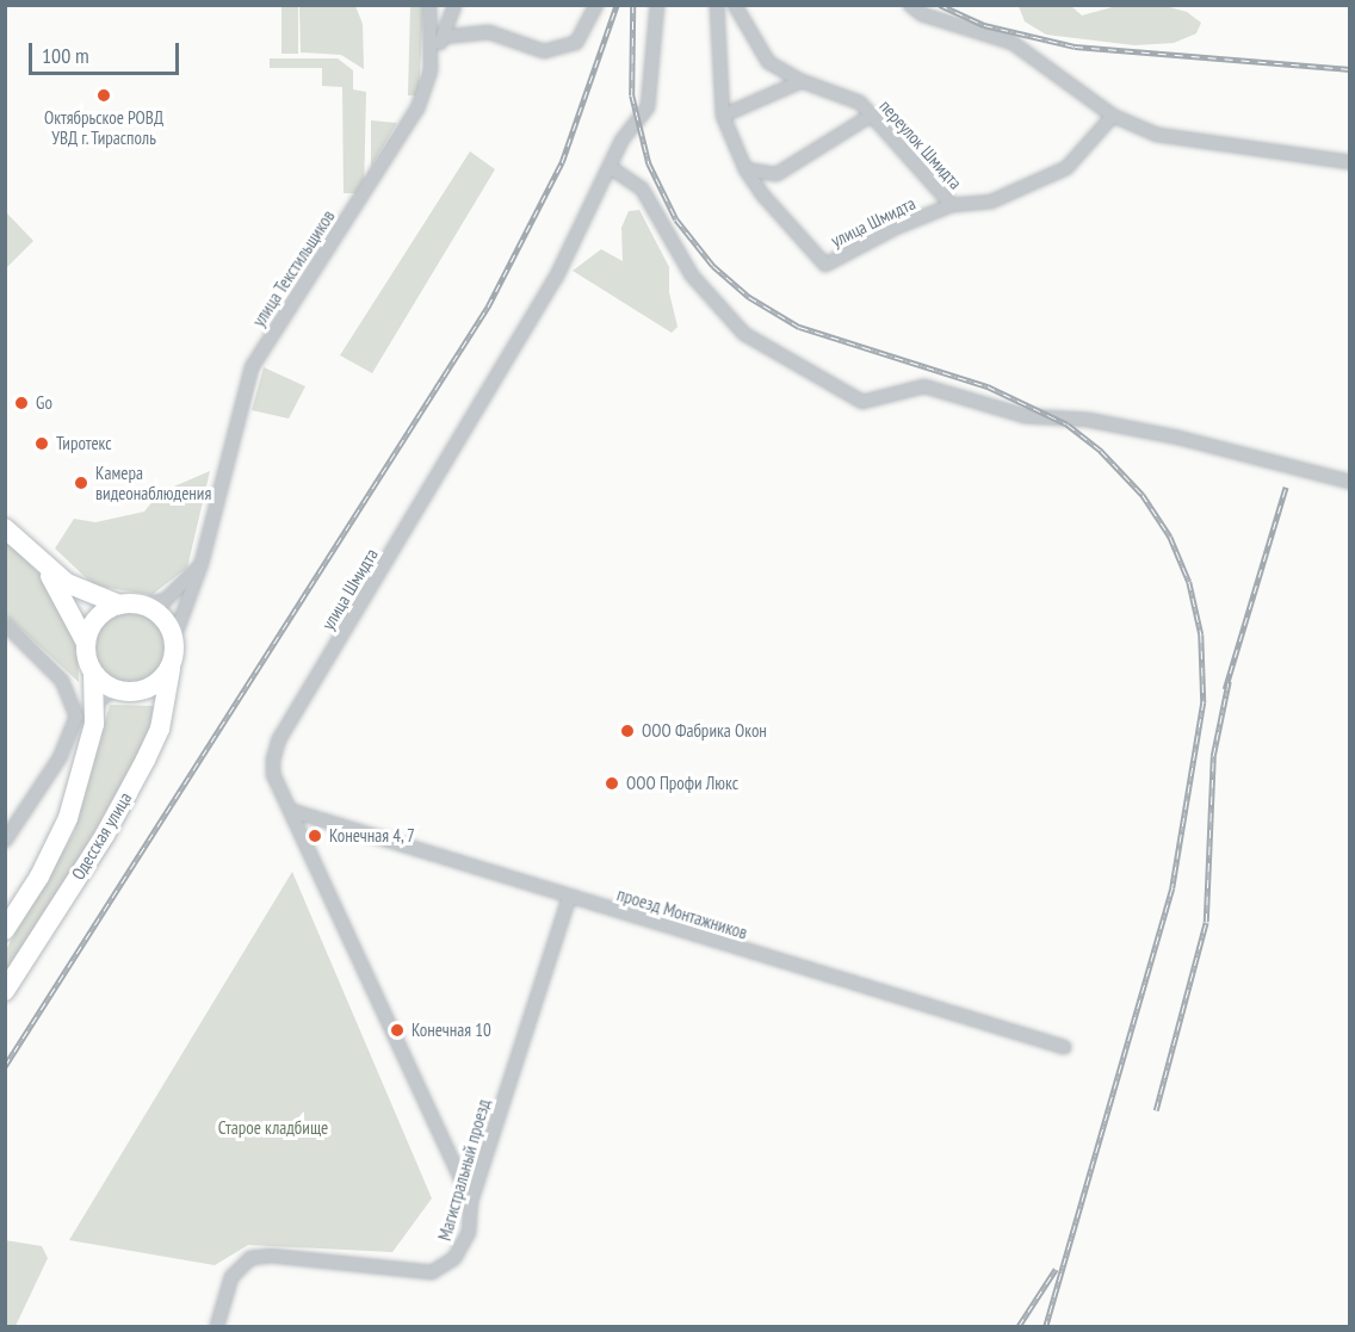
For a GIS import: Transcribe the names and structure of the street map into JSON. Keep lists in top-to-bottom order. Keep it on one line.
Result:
{"streets":{"main road":["Одесская улица"],"street":["переулок Шмидта","улица Шмидта","улица Текстильщиков","проезд Монтажников","Магистральный проезд"]},"crossings":[["переулок Шмидта","улица Шмидта"],["улица Шмидта","проезд Монтажников"],["улица Шмидта","Магистральный проезд"],["улица Текстильщиков","Одесская улица"],["проезд Монтажников","Магистральный проезд"]],"parks":["Старое кладбище"],"places":["Октябрьское РОВД УВД г. Тирасполь","Go","Тиротекс","Камера видеонаблюдения","ООО Фабрика Окон","ООО Профи Люкс","Конечная 4, 7","Конечная 10"],"scale_bar":"100 m"}
